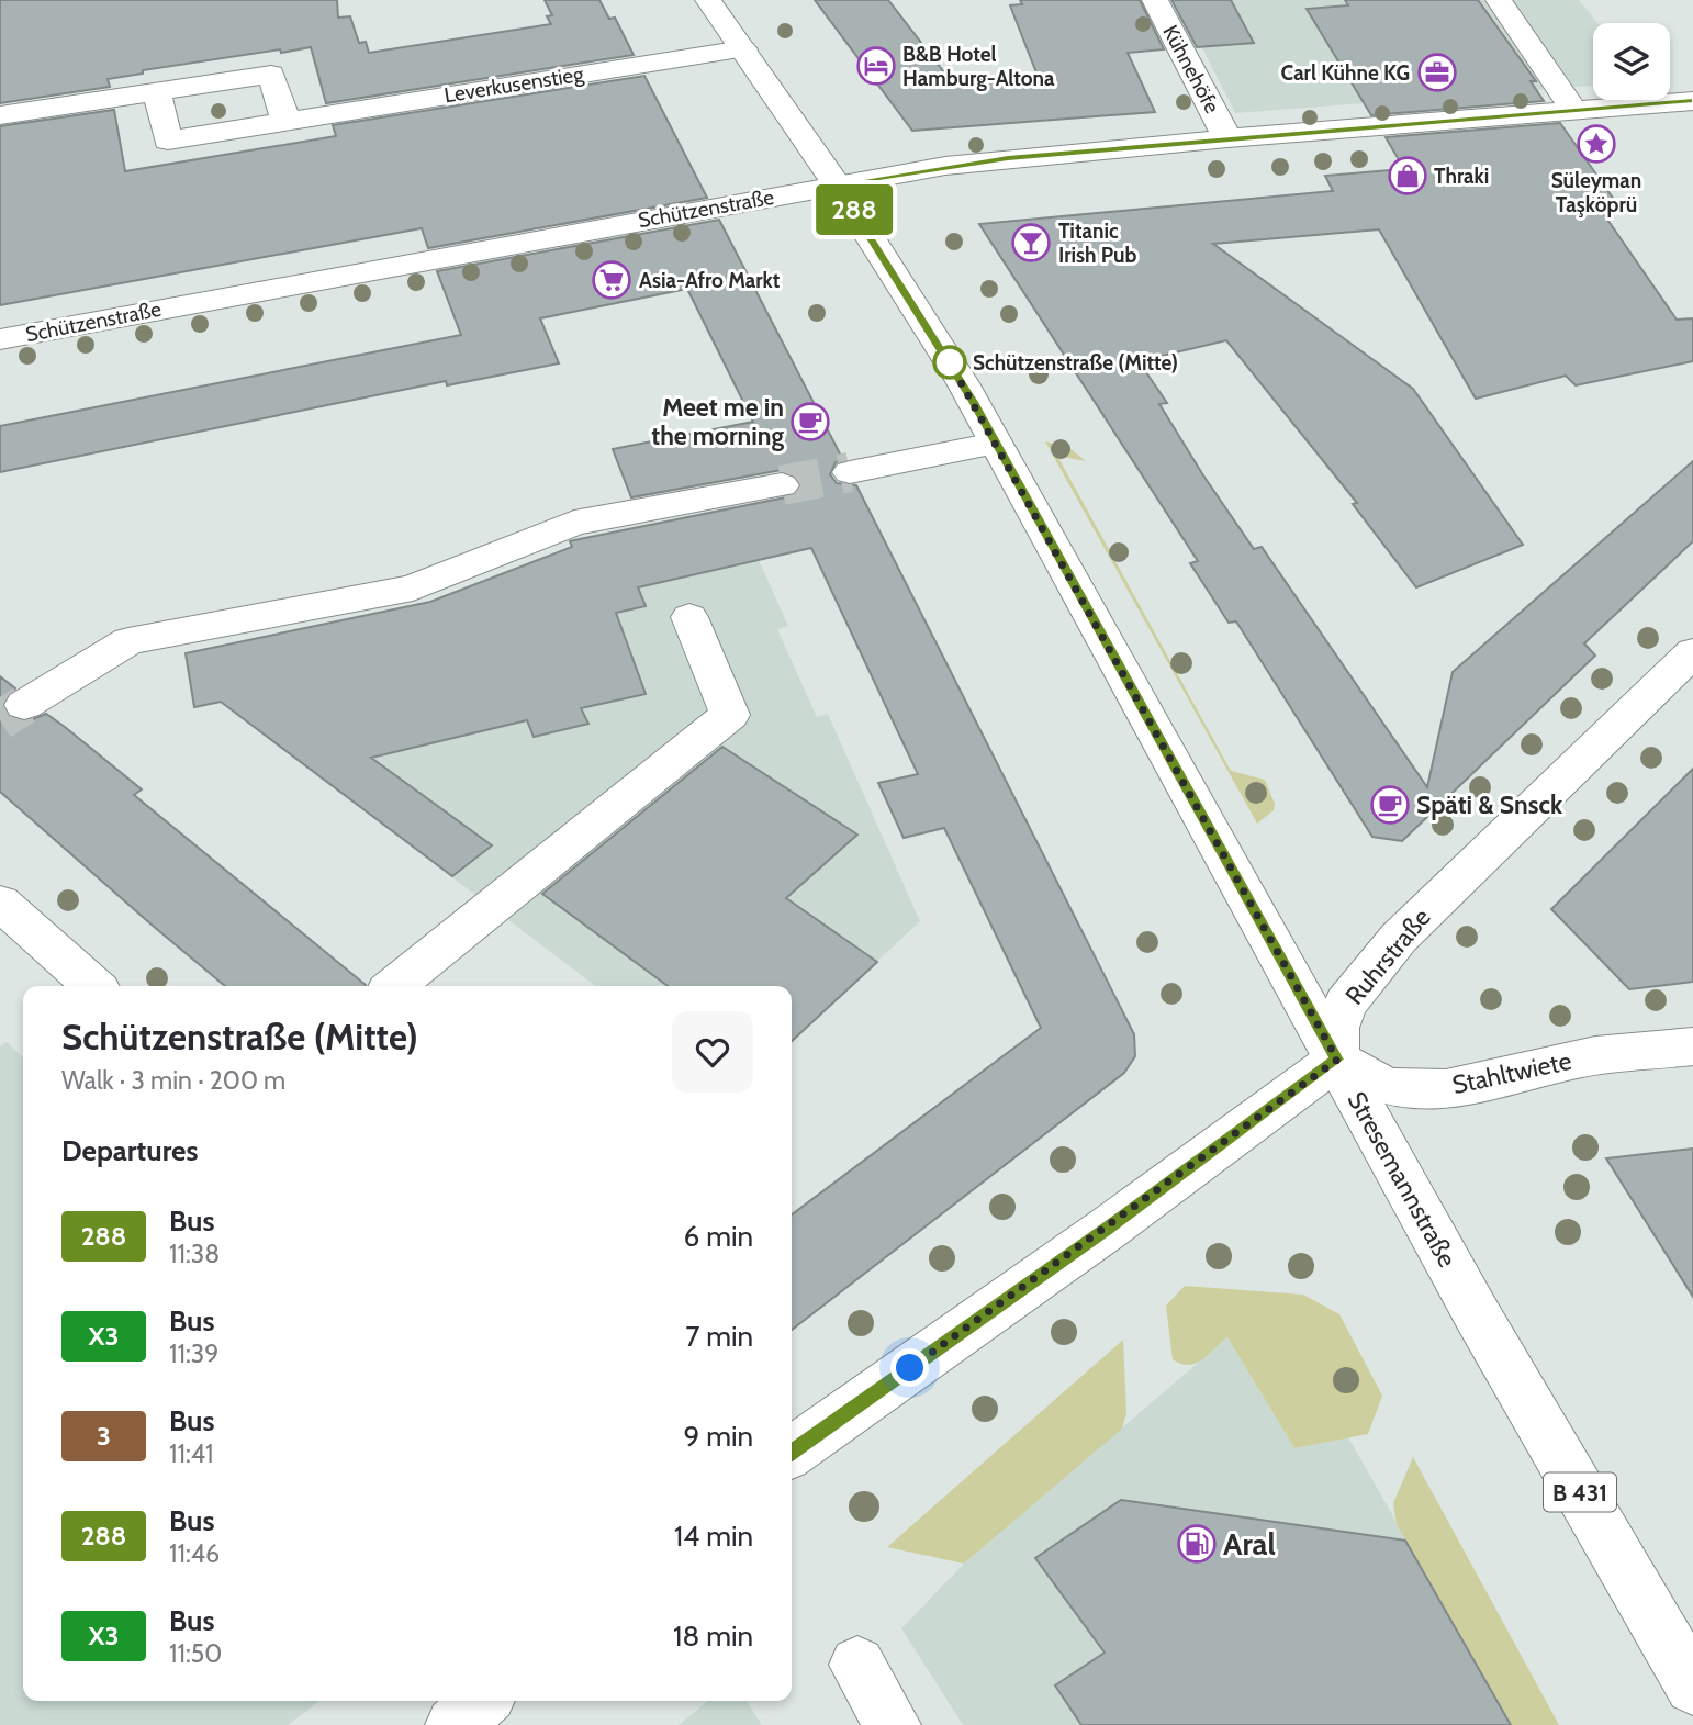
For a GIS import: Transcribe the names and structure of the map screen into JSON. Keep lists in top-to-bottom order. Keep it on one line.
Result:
{"streets":{"street":["Kühnehöfe","Leverkusenstieg","Schützenstraße","Ruhrstraße","Stahltwiete","Stresemannstraße","B 431"]},"crossings":[["Kühnehöfe","Schützenstraße"],["Leverkusenstieg","Stresemannstraße"],["Schützenstraße","Stresemannstraße"],["Ruhrstraße","Stahltwiete"],["Ruhrstraße","Stresemannstraße"],["Stahltwiete","Stresemannstraße"]],"places":{"hotel":["B&B Hotel Hamburg-Altona"],"office":["Carl Kühne KG"],"place":["Süleyman Taşköprü"],"shop":["Thraki"],"bar":["Titanic Irish Pub"],"supermarket":["Asia-Afro Markt"],"other":["Schützenstraße (Mitte)"],"cafe":["Meet me in the morning","Späti & Snsck"],"fuel station":["Aral"]},"lines":["bus line 288"],"page":{"on_map":"288","heading":[["Schützenstraße (Mitte)","Walk · 3 min · 200 m"],"Departures"],"list":[{"mark":"288","name":"Bus","note":"11:38","value":"6 min"},{"mark":"X3","name":"Bus","note":"11:39","value":"7 min"},{"mark":"3","name":"Bus","note":"11:41","value":"9 min"},{"mark":"288","name":"Bus","note":"11:46","value":"14 min"},{"mark":"X3","name":"Bus","note":"11:50","value":"18 min"}]}}
